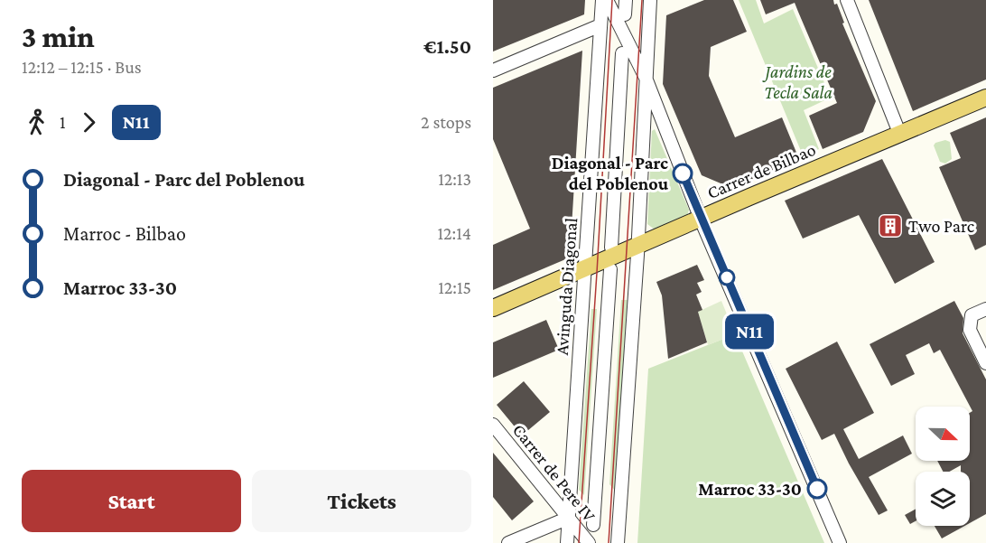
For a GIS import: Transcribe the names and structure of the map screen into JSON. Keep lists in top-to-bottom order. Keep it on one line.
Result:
{"streets":{"main road":["Carrer de Bilbao"],"street":["Avinguda Diagonal","Carrer de Pere IV"]},"crossings":[["Carrer de Bilbao","Avinguda Diagonal"],["Avinguda Diagonal","Carrer de Pere IV"]],"parks":["Jardins de Tecla Sala"],"places":{"other":["Diagonal - Parc del Poblenou","Marroc 33-30"],"building":["Two Parc"]},"lines":["bus line N11"],"north":"right","page":{"heading":["3 min","12:12 – 12:15 · Bus","€1.50"],"on_map":"N11","legs":["1","N11","2 stops"],"list":[{"name":"Diagonal - Parc del Poblenou","value":"12:13"},{"name":"Marroc - Bilbao","value":"12:14"},{"name":"Marroc 33-30","value":"12:15"}],"buttons":["Start","Tickets"]}}
